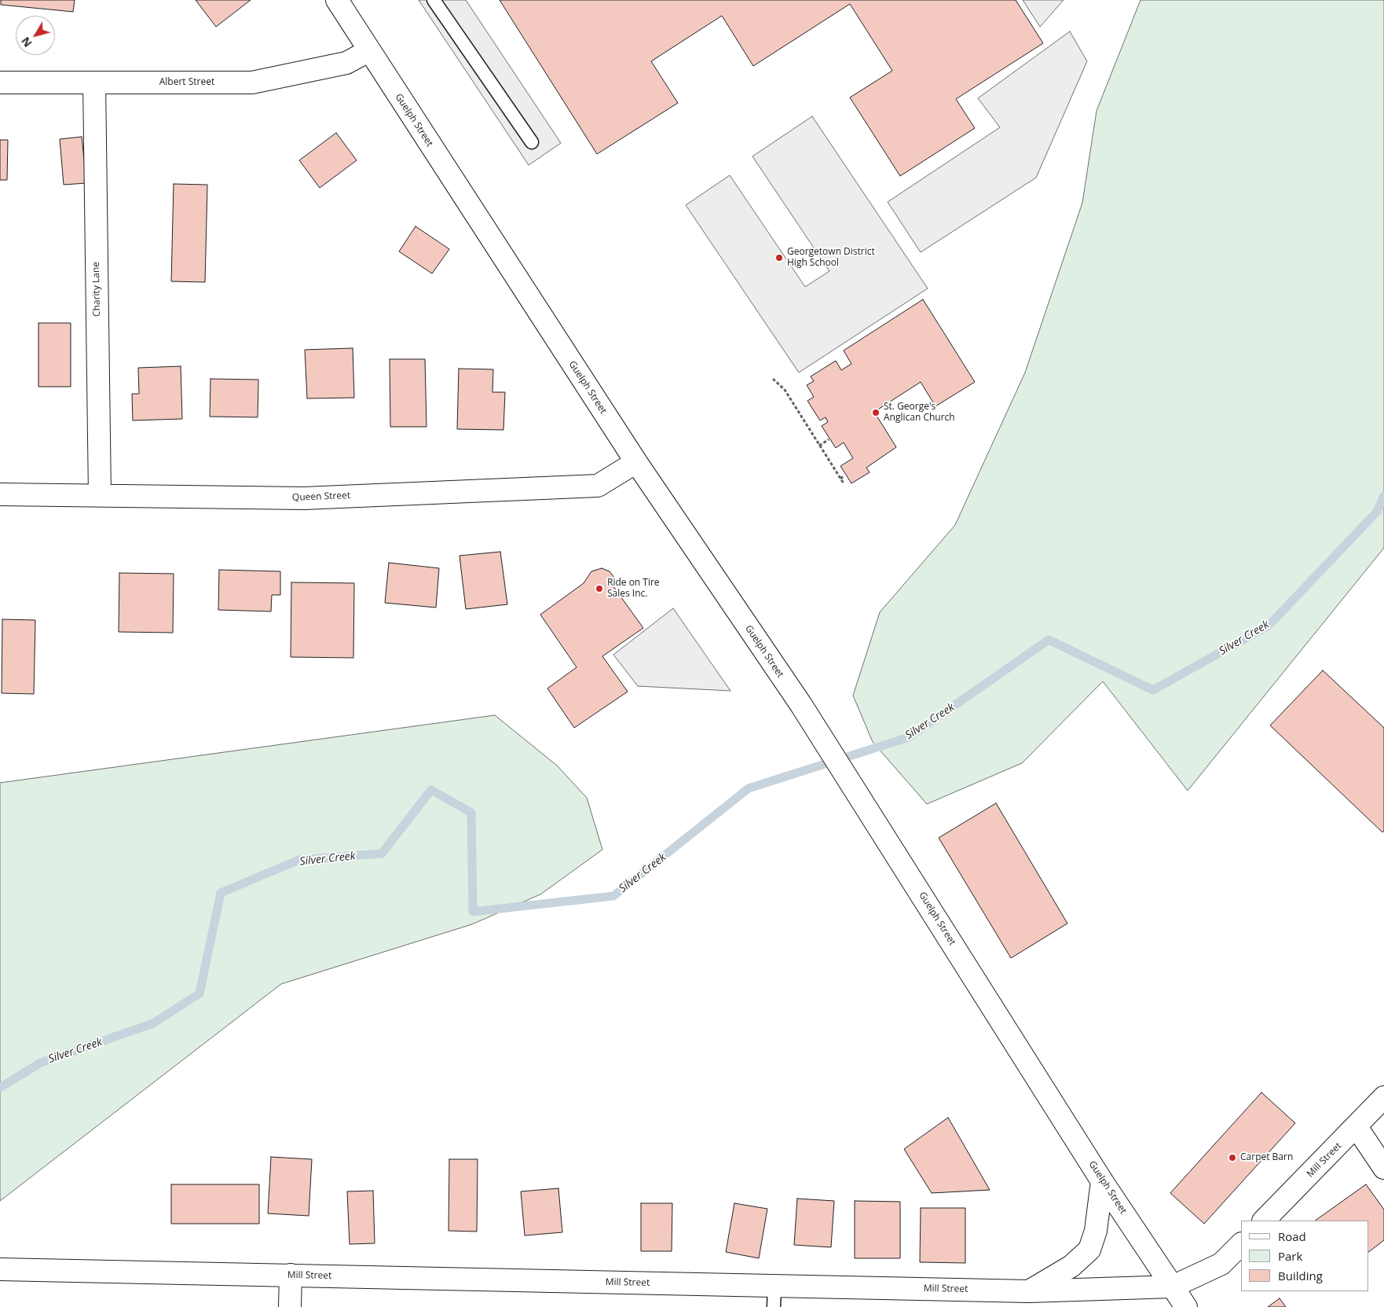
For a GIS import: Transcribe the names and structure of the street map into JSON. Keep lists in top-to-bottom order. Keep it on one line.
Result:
{"streets":{"street":["Albert Street","Guelph Street","Charity Lane","Queen Street","Mill Street"]},"crossings":[["Albert Street","Guelph Street"],["Albert Street","Charity Lane"],["Guelph Street","Queen Street"],["Guelph Street","Mill Street"],["Charity Lane","Queen Street"]],"water":["Silver Creek"],"places":["Georgetown District High School","St. George's Anglican Church","Ride on Tire Sales Inc.","Carpet Barn"],"legend":["Road","Park","Building"],"north":"bottom left"}
